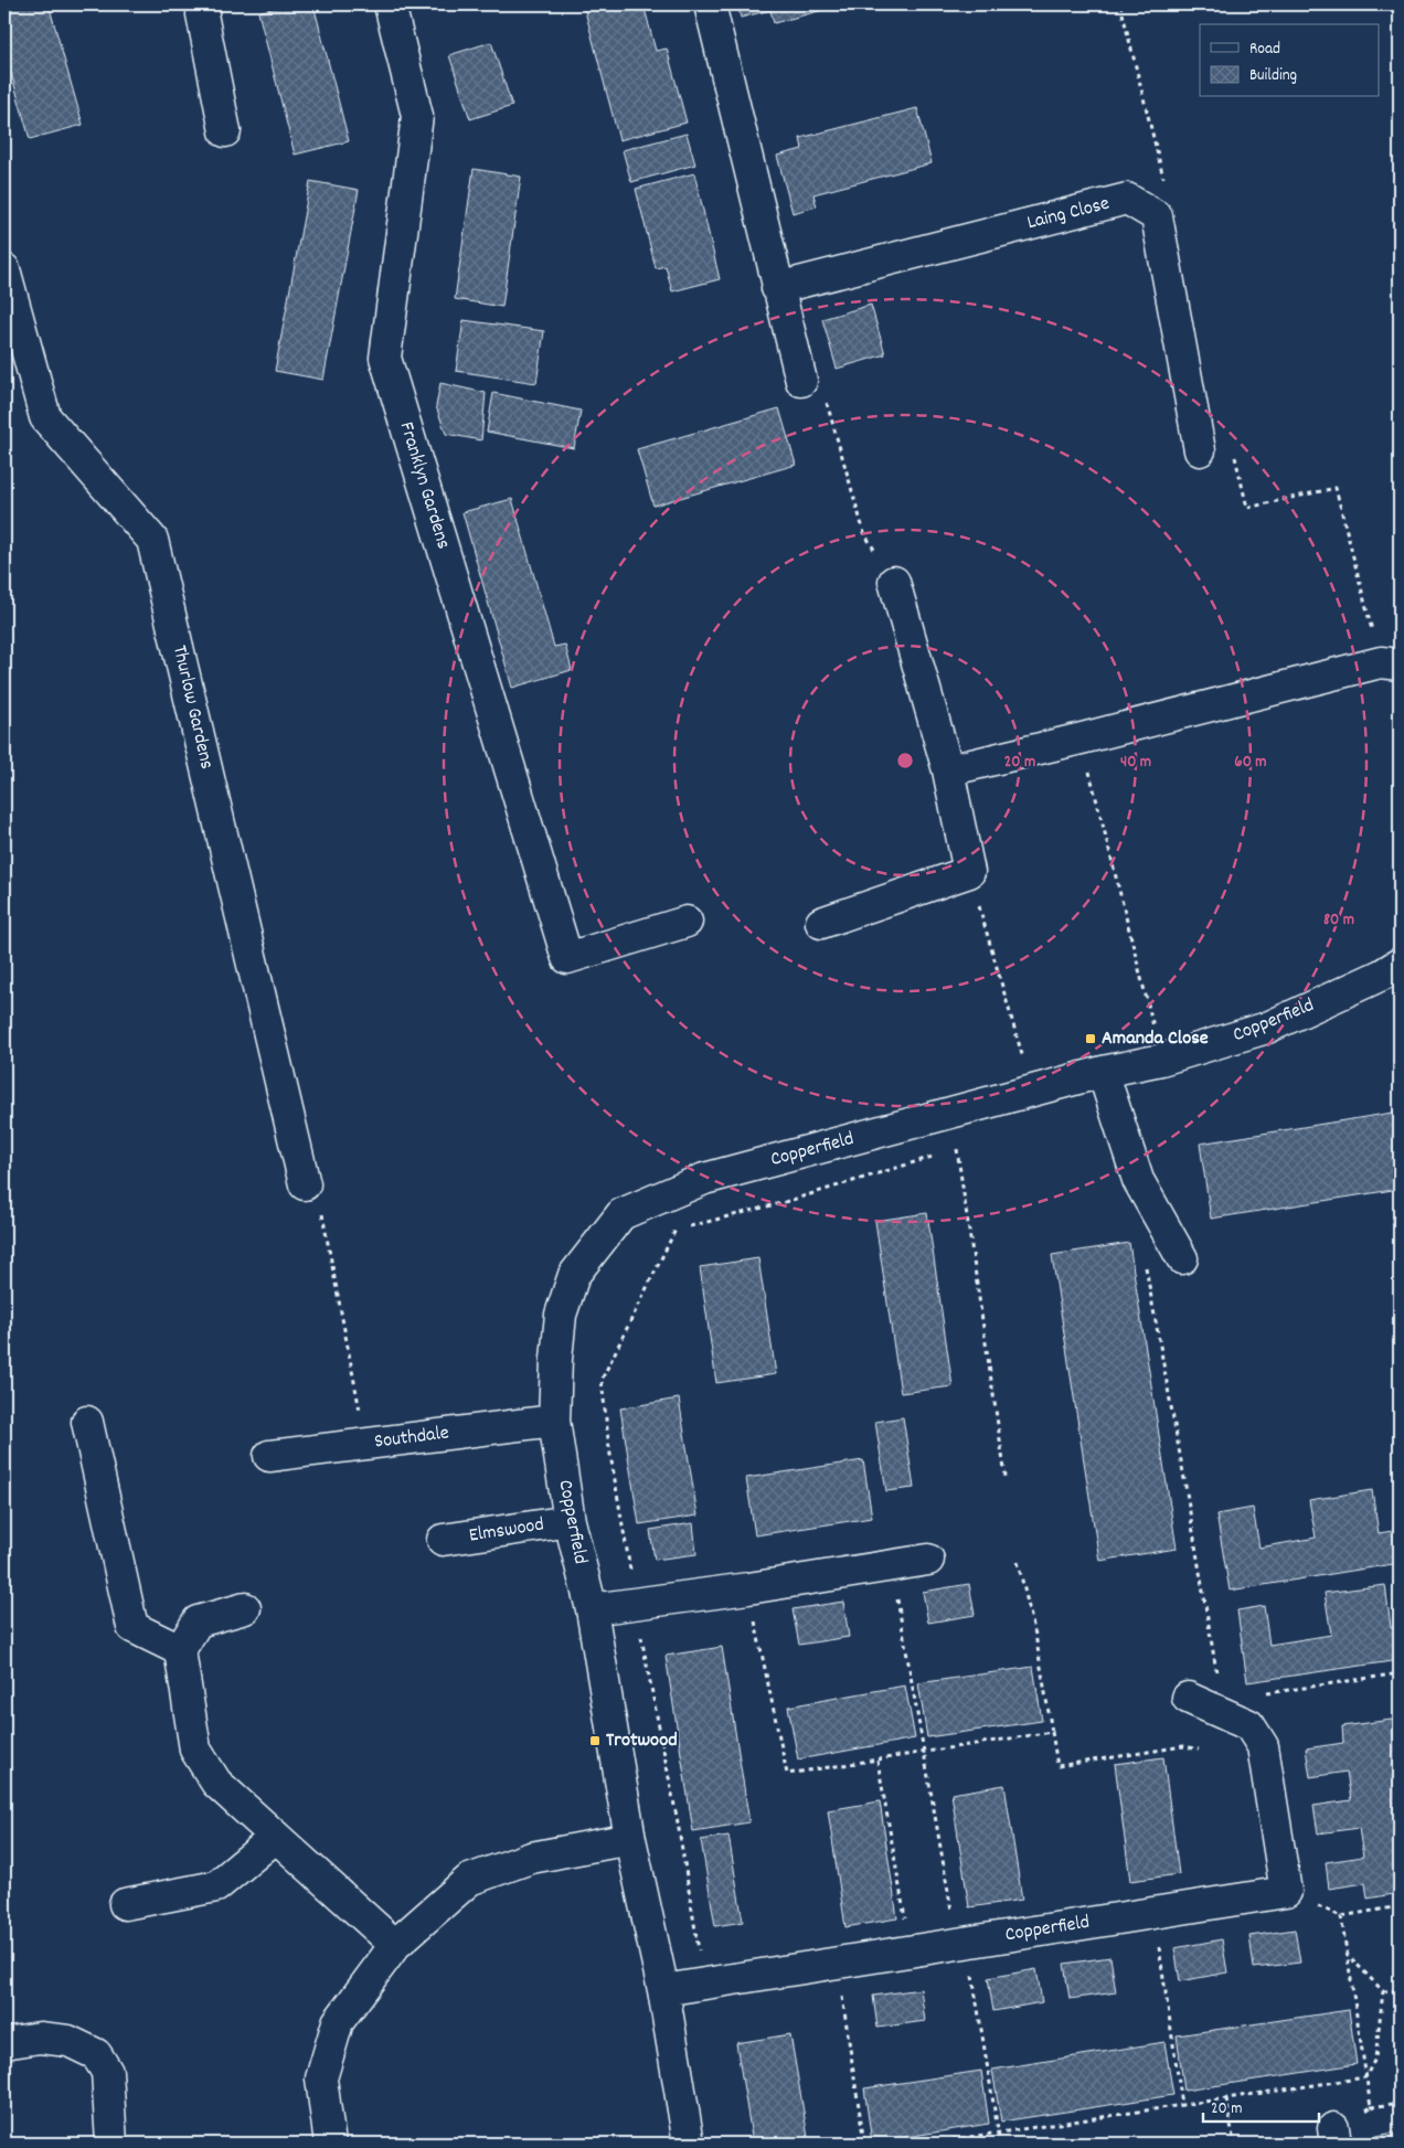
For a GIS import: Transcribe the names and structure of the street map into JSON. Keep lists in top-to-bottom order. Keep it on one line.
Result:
{"streets":{"street":["Laing Close","Franklyn Gardens","Thurlow Gardens","Copperfield","Southdale","Elmswood"]},"crossings":[["Copperfield","Southdale"],["Copperfield","Elmswood"]],"places":{"transit":["Amanda Close","Trotwood"]},"legend":["Road","Building"],"scale_bar":"20 m","rings":["20 m","40 m","60 m","80 m"]}
